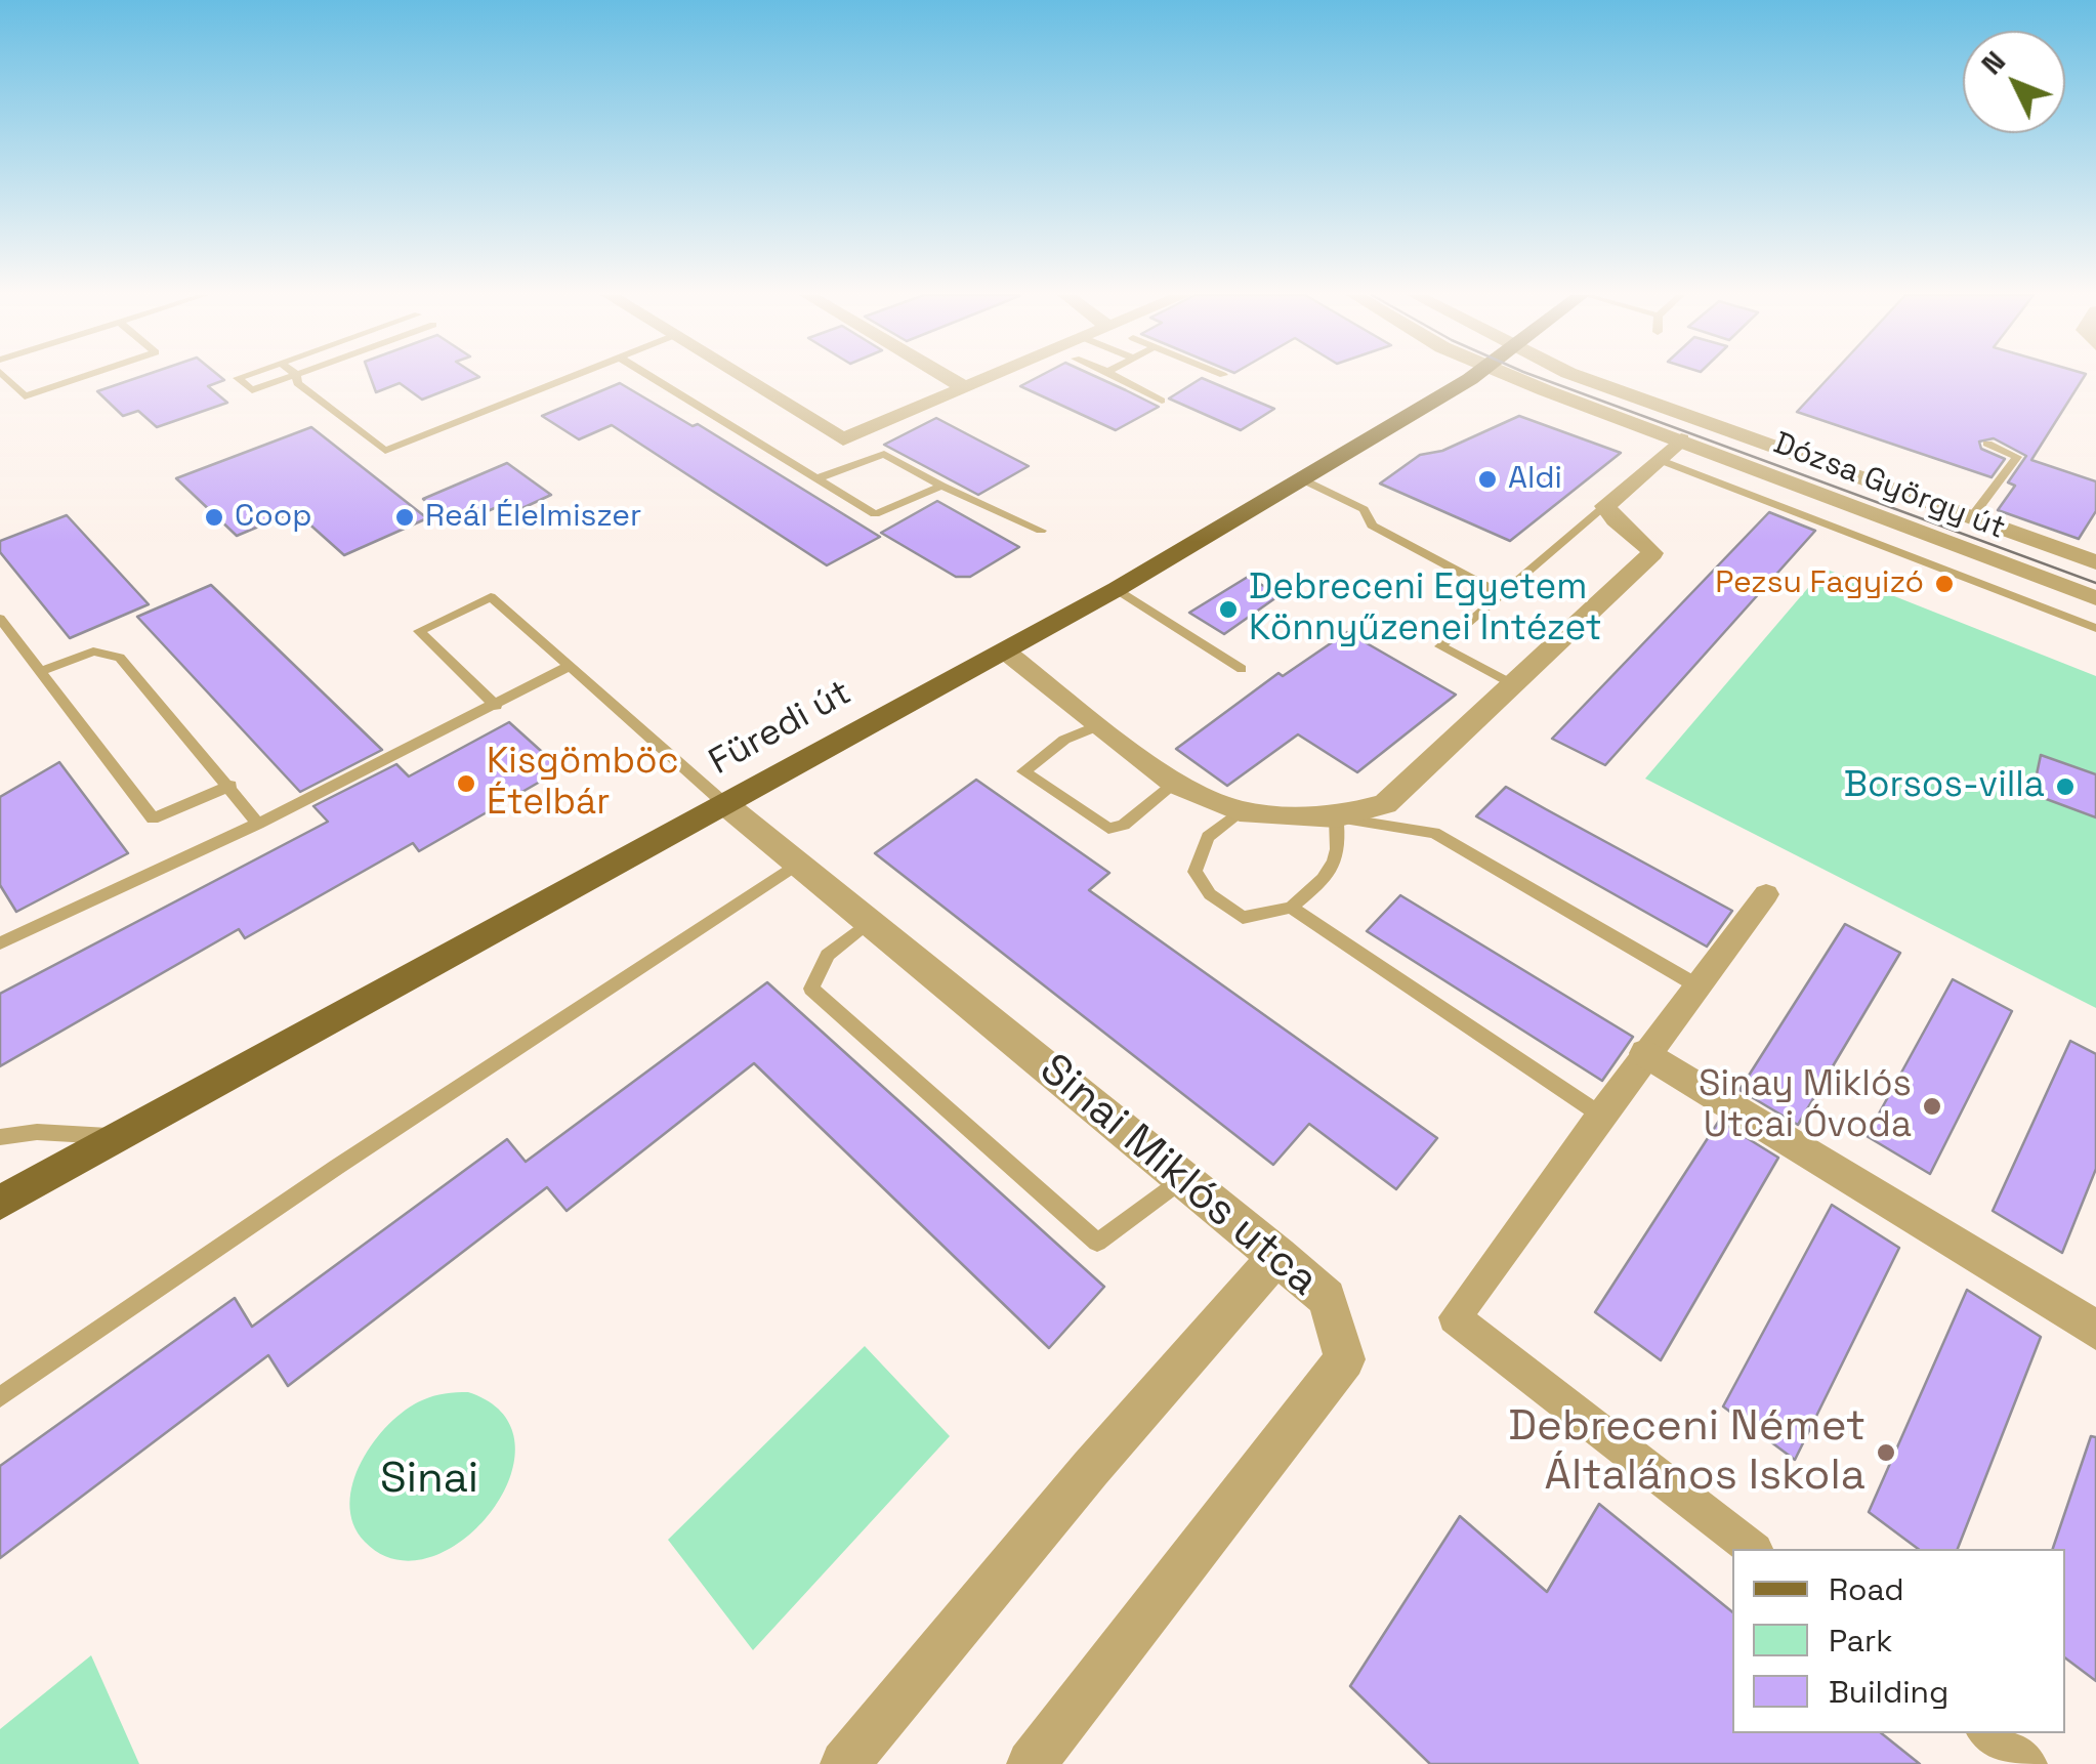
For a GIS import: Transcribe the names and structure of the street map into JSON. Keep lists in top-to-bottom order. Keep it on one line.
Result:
{"streets":{"main road":["Füredi út"],"street":["Dózsa György út","Sinai Miklós utca"]},"crossings":[["Füredi út","Sinai Miklós utca"]],"parks":["Sinai"],"places":["Aldi","Coop","Reál Élelmiszer","Pezsu Fagyizó","Debreceni Egyetem Könnyűzenei Intézet","Kisgömböc Ételbár","Borsos-villa","Sinay Miklós Utcai Óvoda","Debreceni Német Általános Iskola"],"legend":["Road","Park","Building"],"north":"top left"}
